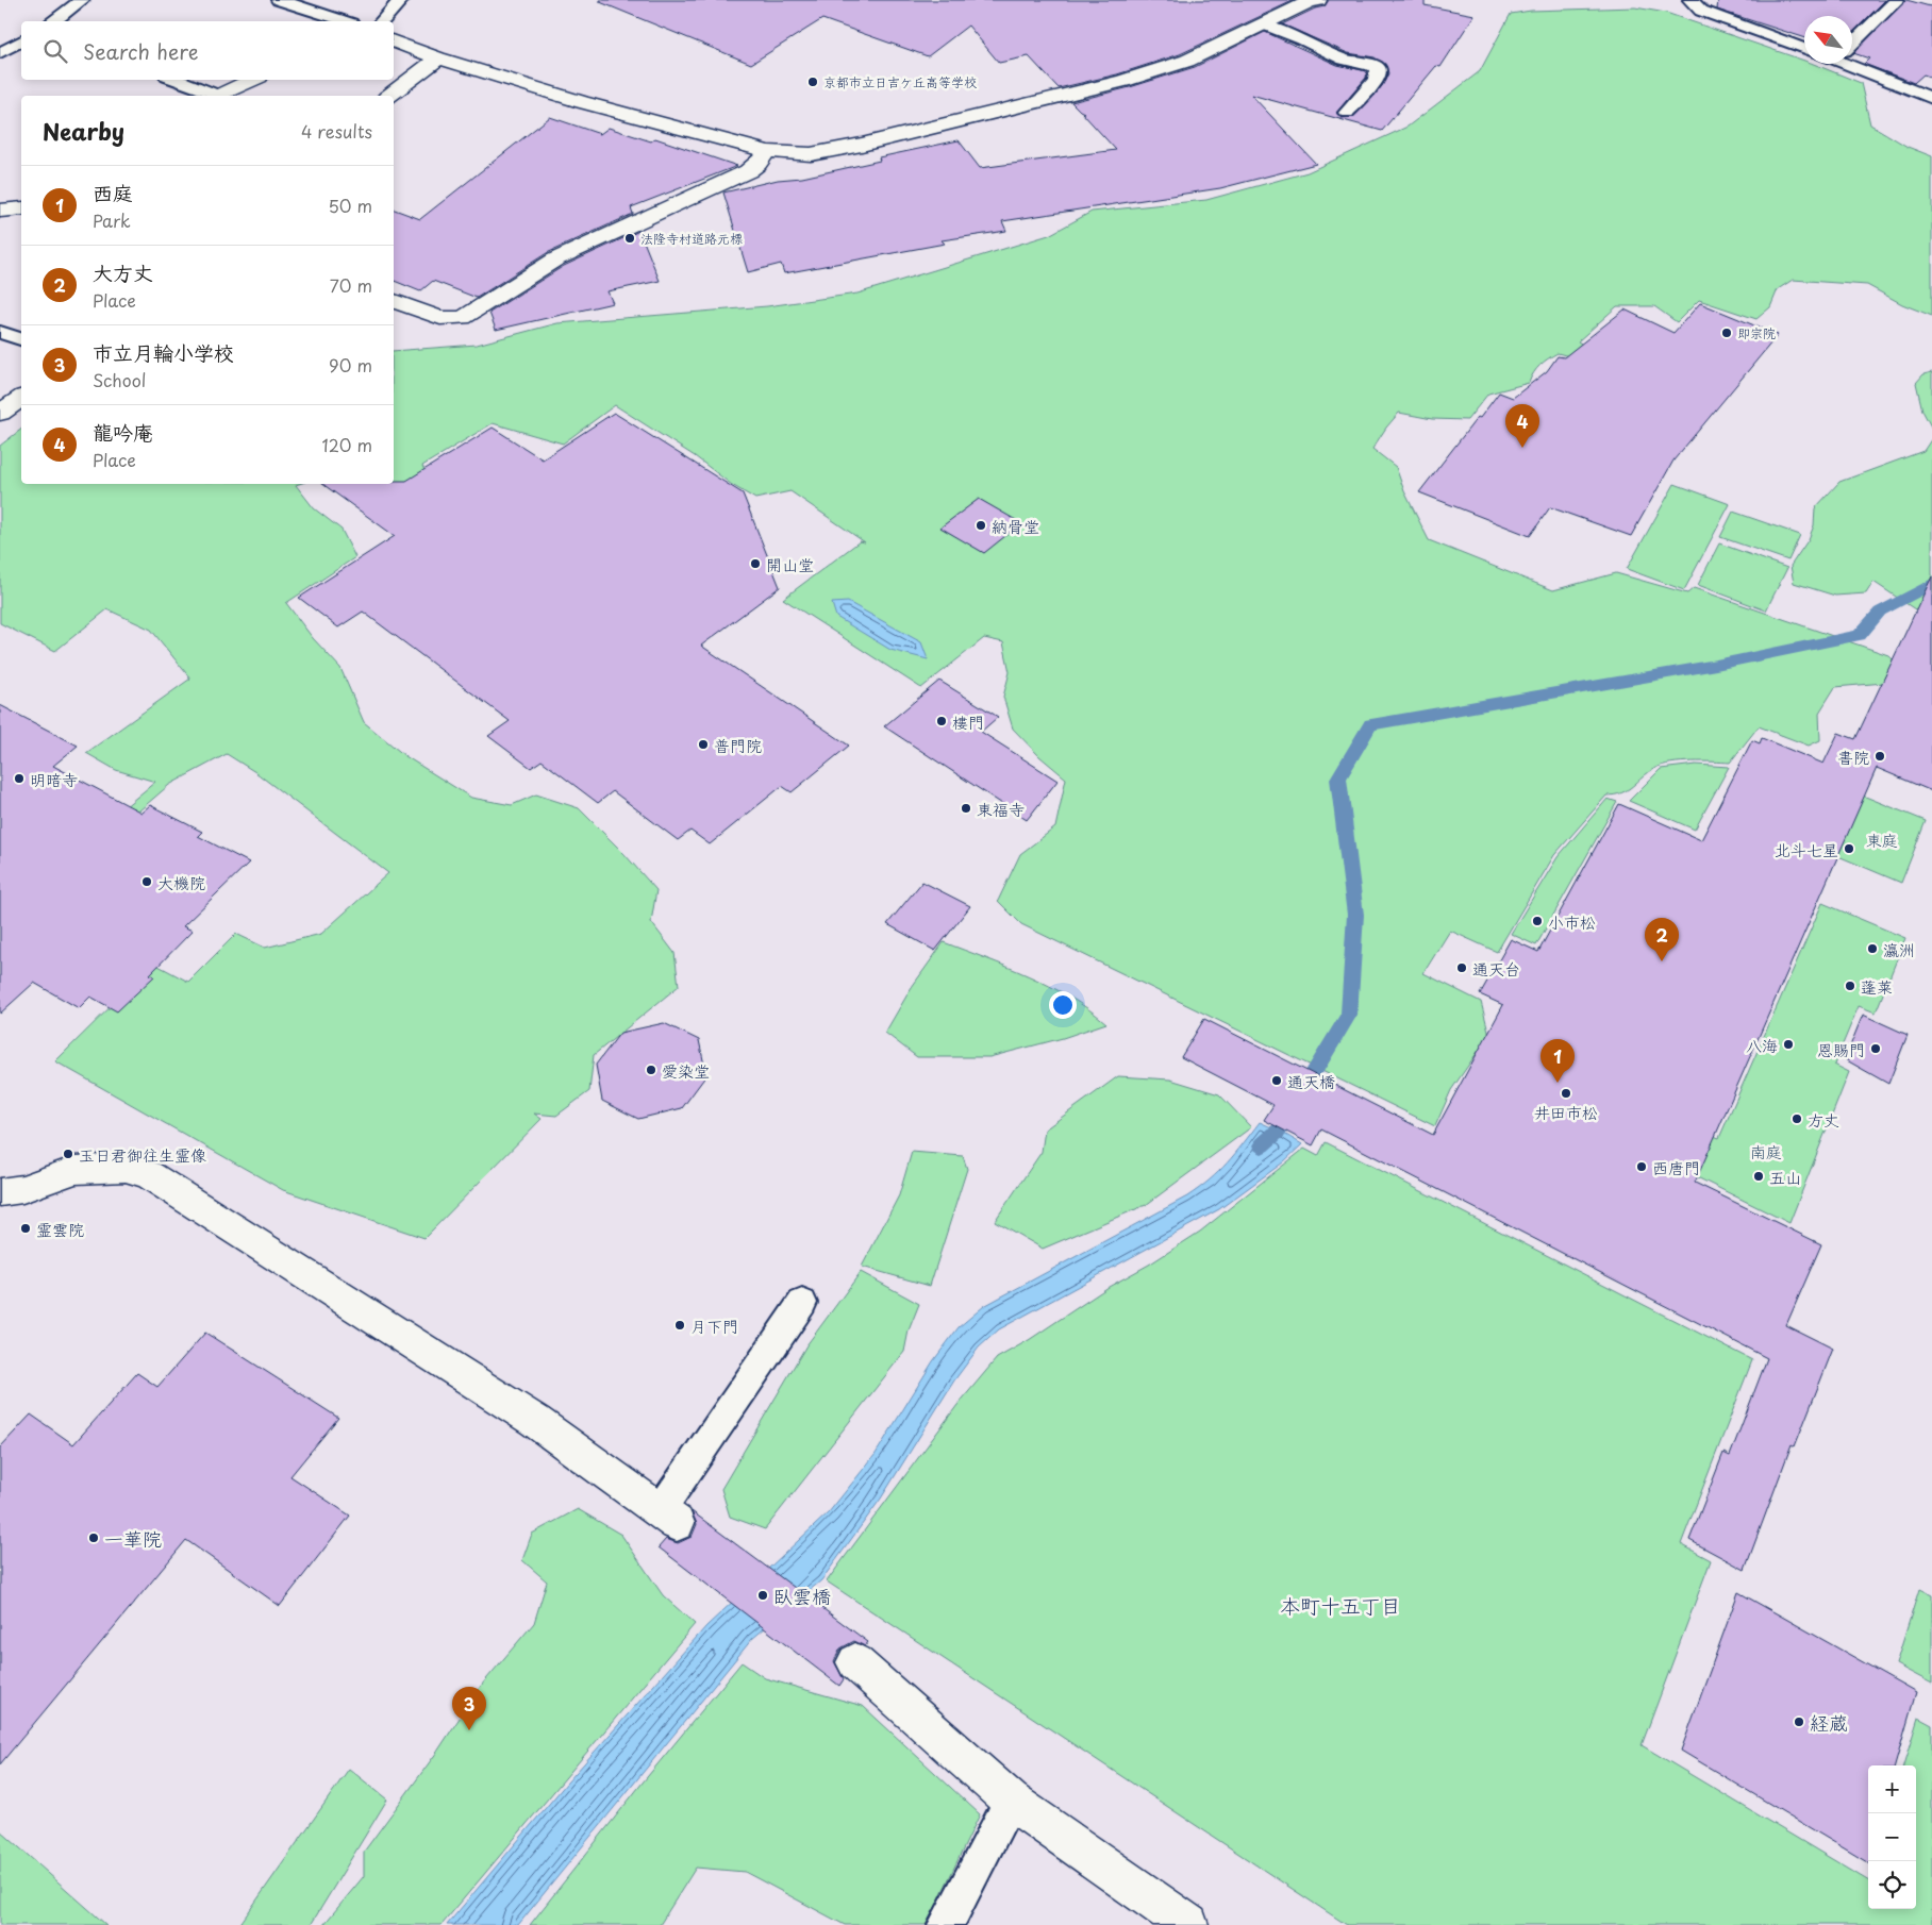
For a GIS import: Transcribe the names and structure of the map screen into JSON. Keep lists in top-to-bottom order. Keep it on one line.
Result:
{"districts":["本町十五丁目"],"parks":["東庭","南庭"],"places":["京都市立日吉ケ丘高等学校","法隆寺村道路元標","即宗院","納骨堂","開山堂","樓門","普門院","書院","明暗寺","東福寺","北斗七星","大機院","小市松","瀛洲","通天台","蓬莱","八海","恩賜門","愛染堂","通天橋","井田市松","方丈","玉日君御往生霊像","西唐門","五山","霊雲院","月下門","一華院","臥雲橋","経蔵"],"north":"top left","page":{"search":"Search here","heading":["Nearby","4 results"],"list":[{"mark":"1","name":"西庭","note":"Park","value":"50 m"},{"mark":"2","name":"大方丈","note":"Place","value":"70 m"},{"mark":"3","name":"市立月輪小学校","note":"School","value":"90 m"},{"mark":"4","name":"龍吟庵","note":"Place","value":"120 m"}],"pins":["4","2","1","3"],"map_buttons":["+","−"]}}
